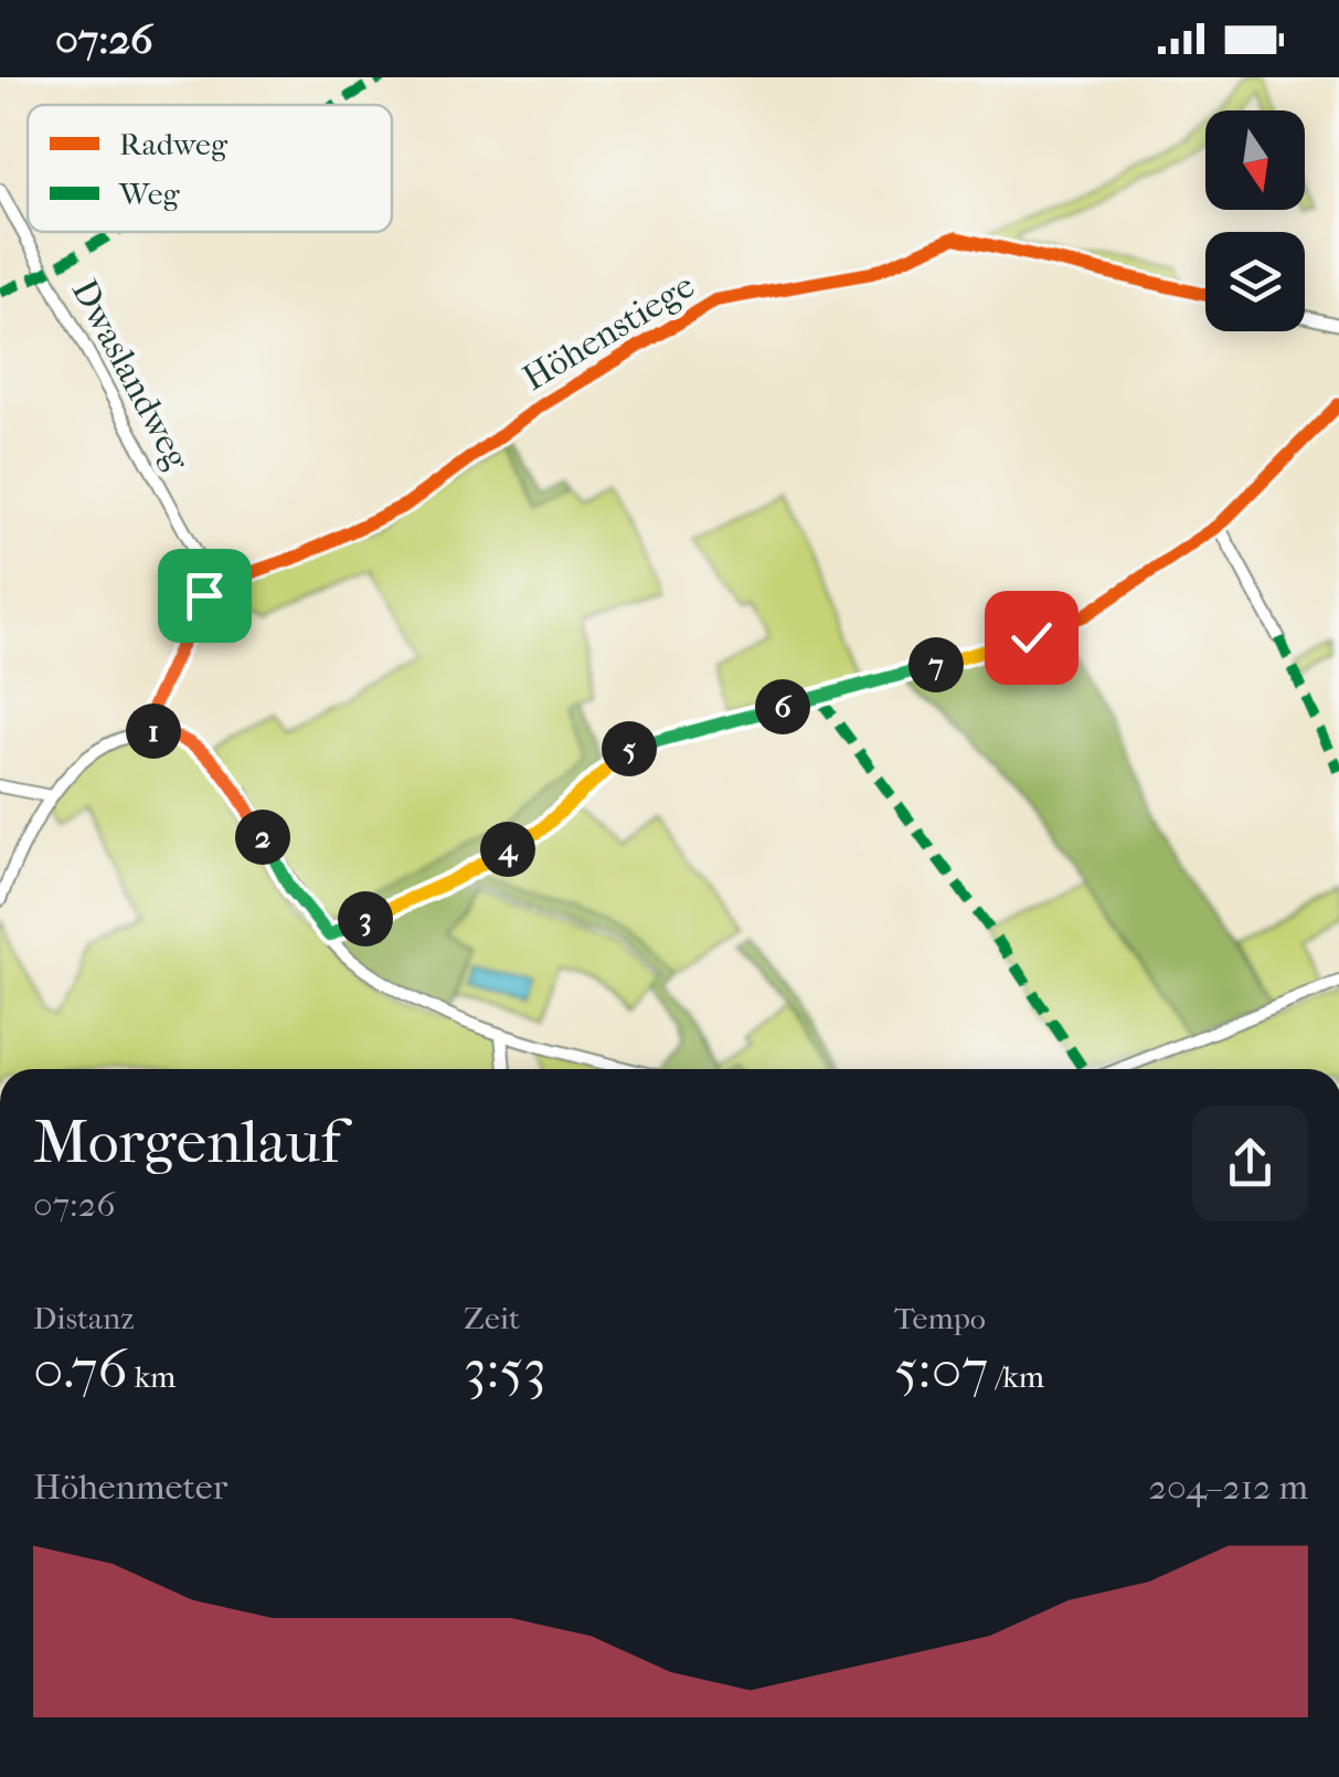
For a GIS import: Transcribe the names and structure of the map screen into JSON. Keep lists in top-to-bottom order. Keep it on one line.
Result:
{"streets":{"street":["Höhenstiege","Dwaslandweg"]},"crossings":[["Höhenstiege","Dwaslandweg"]],"legend":["Radweg","Weg"],"north":"bottom","page":{"status":"07:26","pins":["7","6","1","5","2","4","3"],"heading":["Morgenlauf","07:26"],"stats":[["Distanz","0.76 km"],["Zeit","3:53"],["Tempo","5:07 /km"]],"chart":["Höhenmeter","204–212 m"]}}
